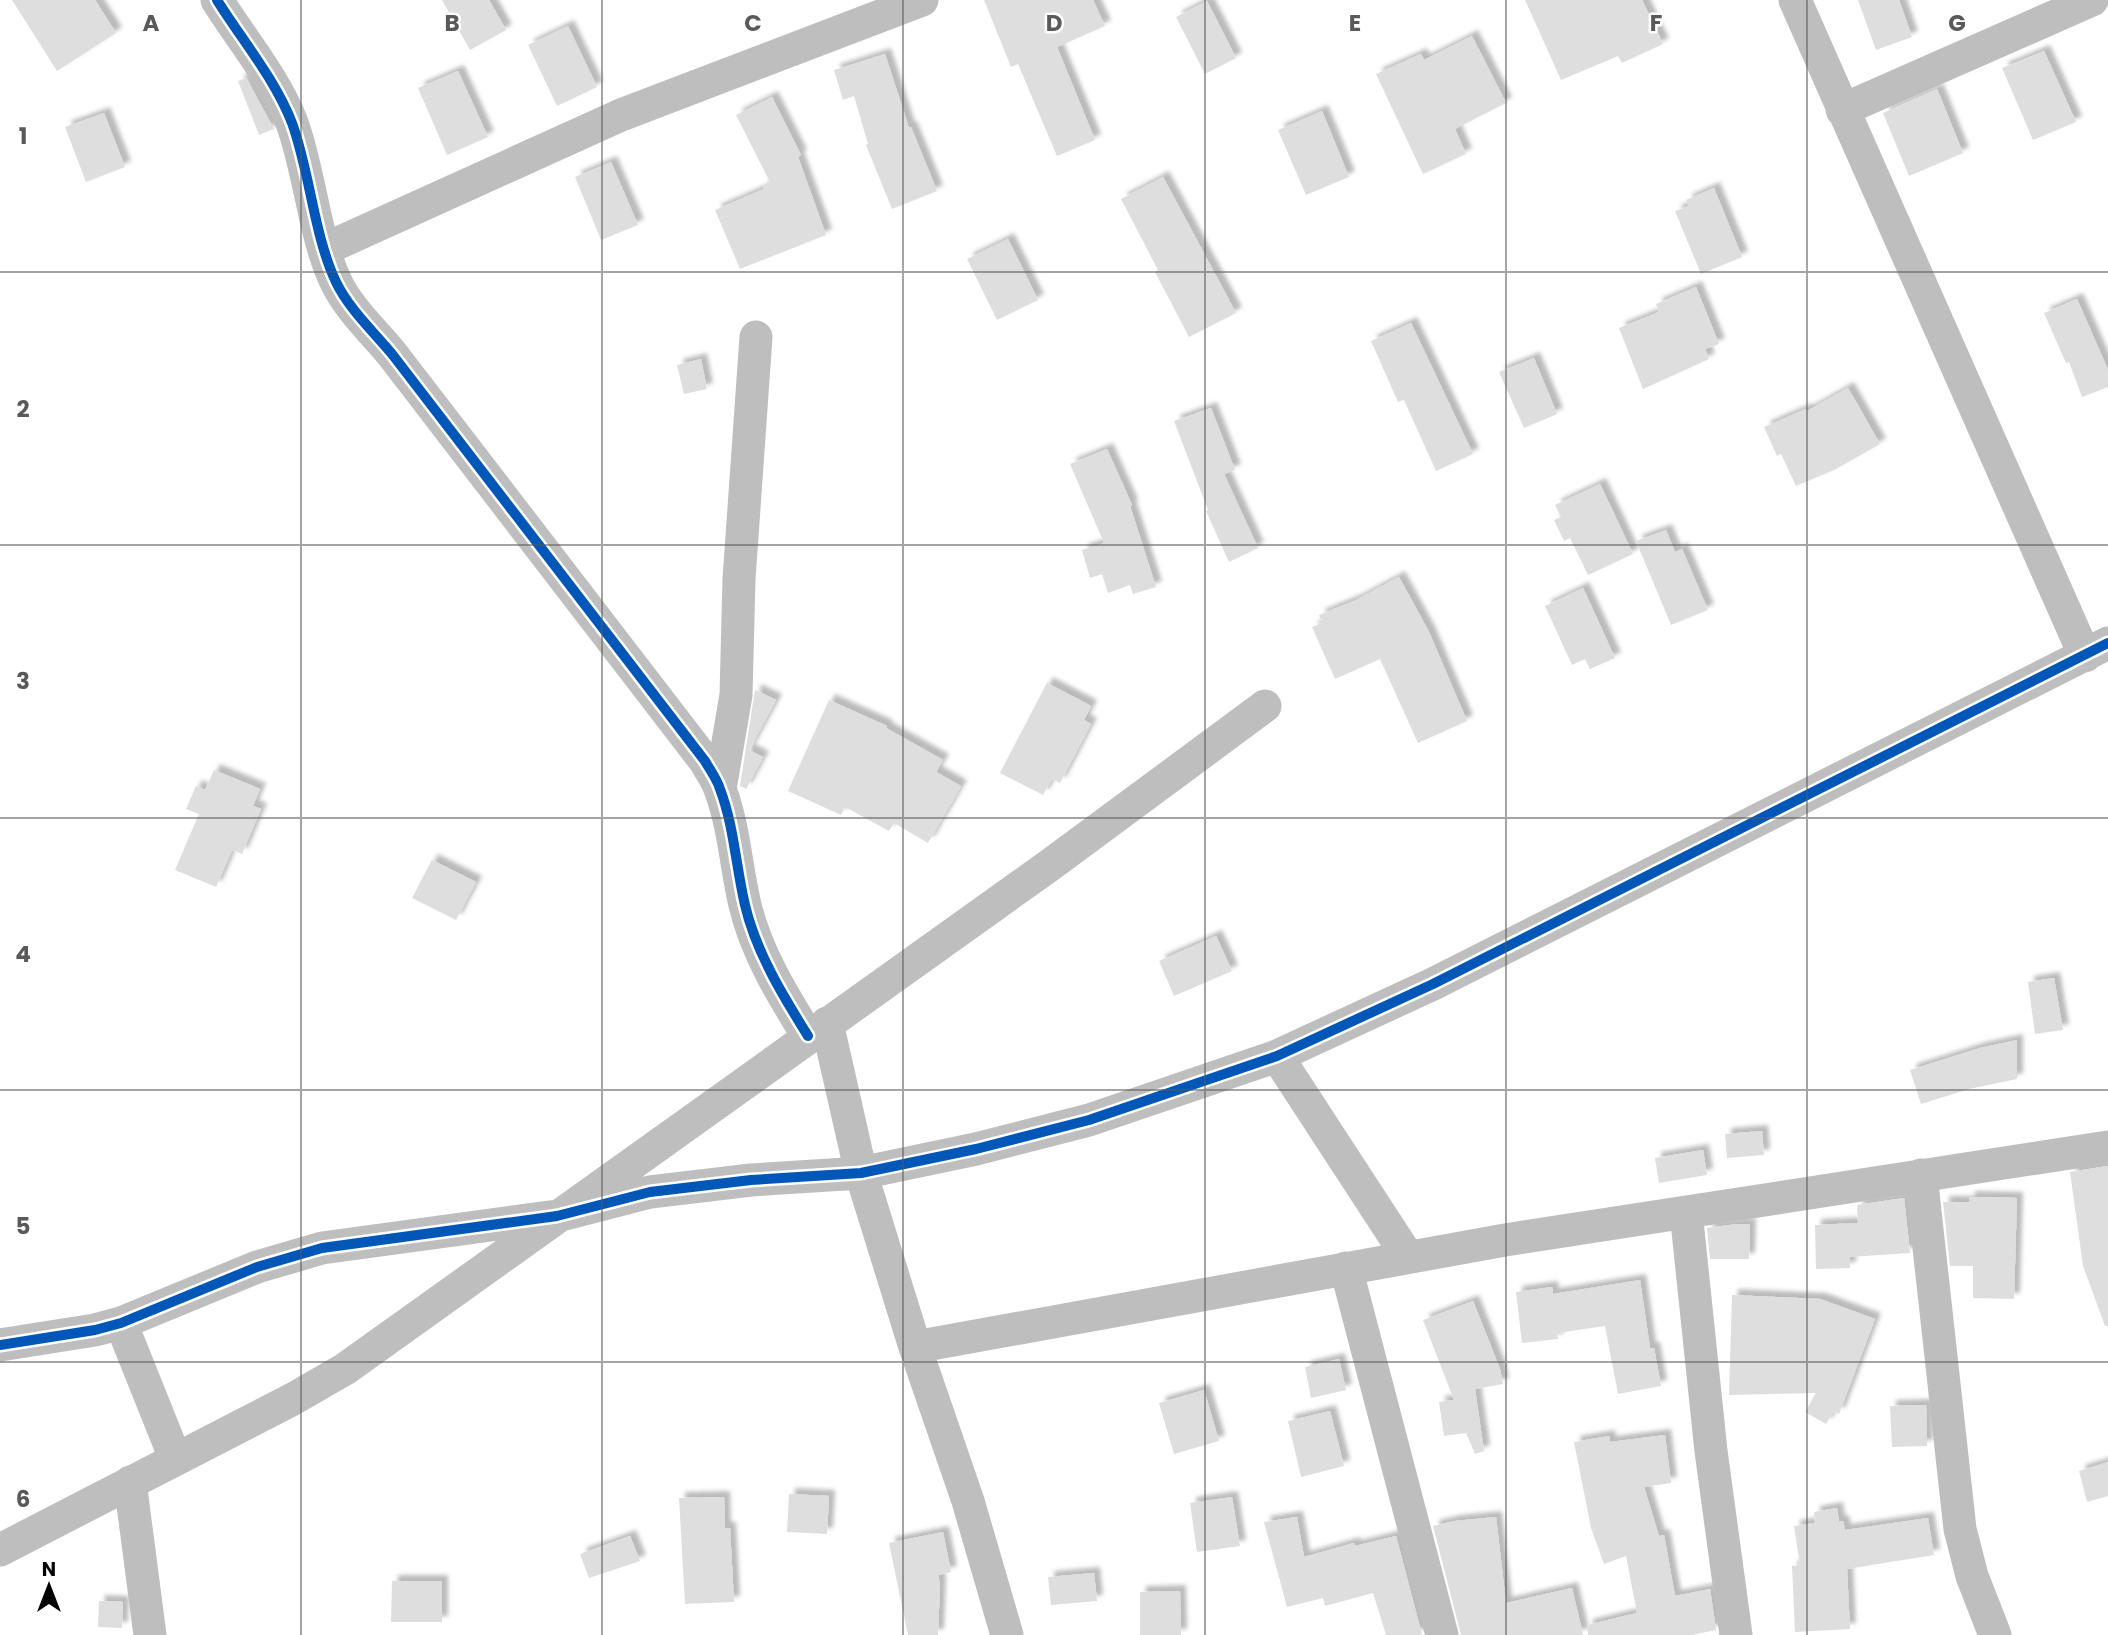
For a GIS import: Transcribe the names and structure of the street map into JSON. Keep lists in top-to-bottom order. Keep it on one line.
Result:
{"north":"top","grid":{"columns":["A","B","C","D","E","F","G"],"rows":["1","2","3","4","5","6"]}}
